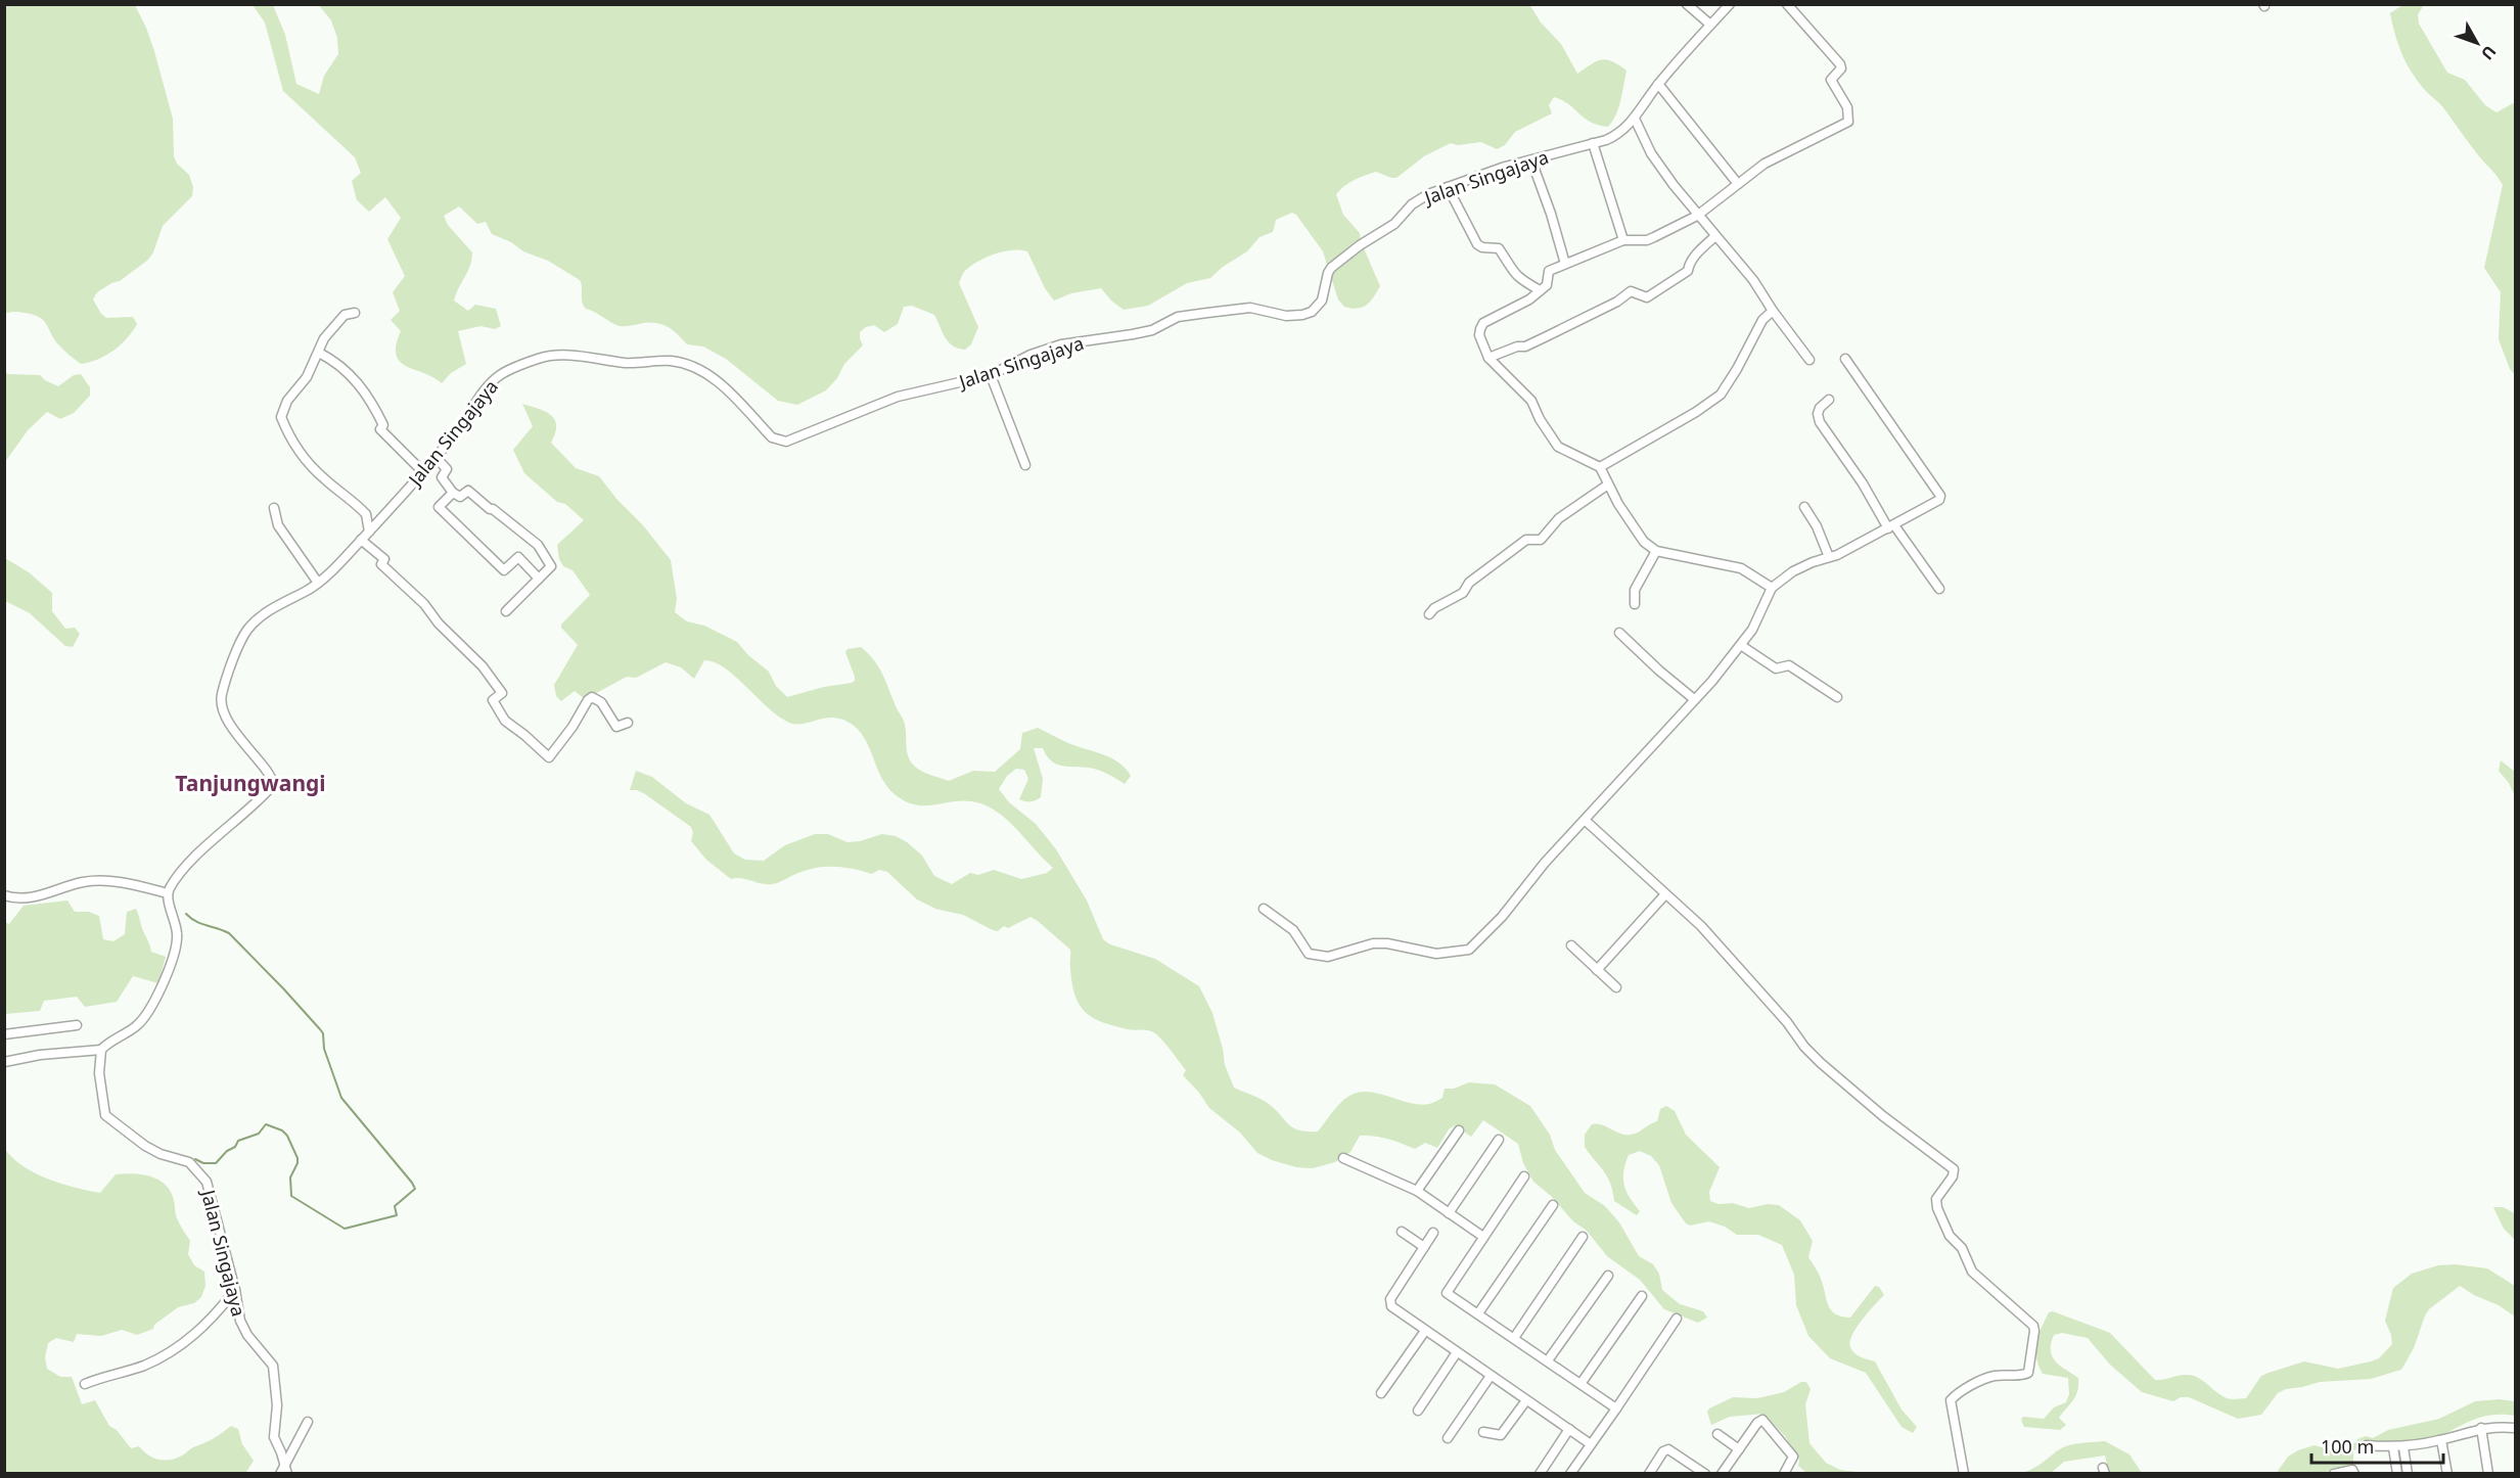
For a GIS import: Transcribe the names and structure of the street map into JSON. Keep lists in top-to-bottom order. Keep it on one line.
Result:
{"streets":{"street":["Jalan Singajaya"]},"districts":["Tanjungwangi"],"scale_bar":"100 m","north":"bottom right"}
